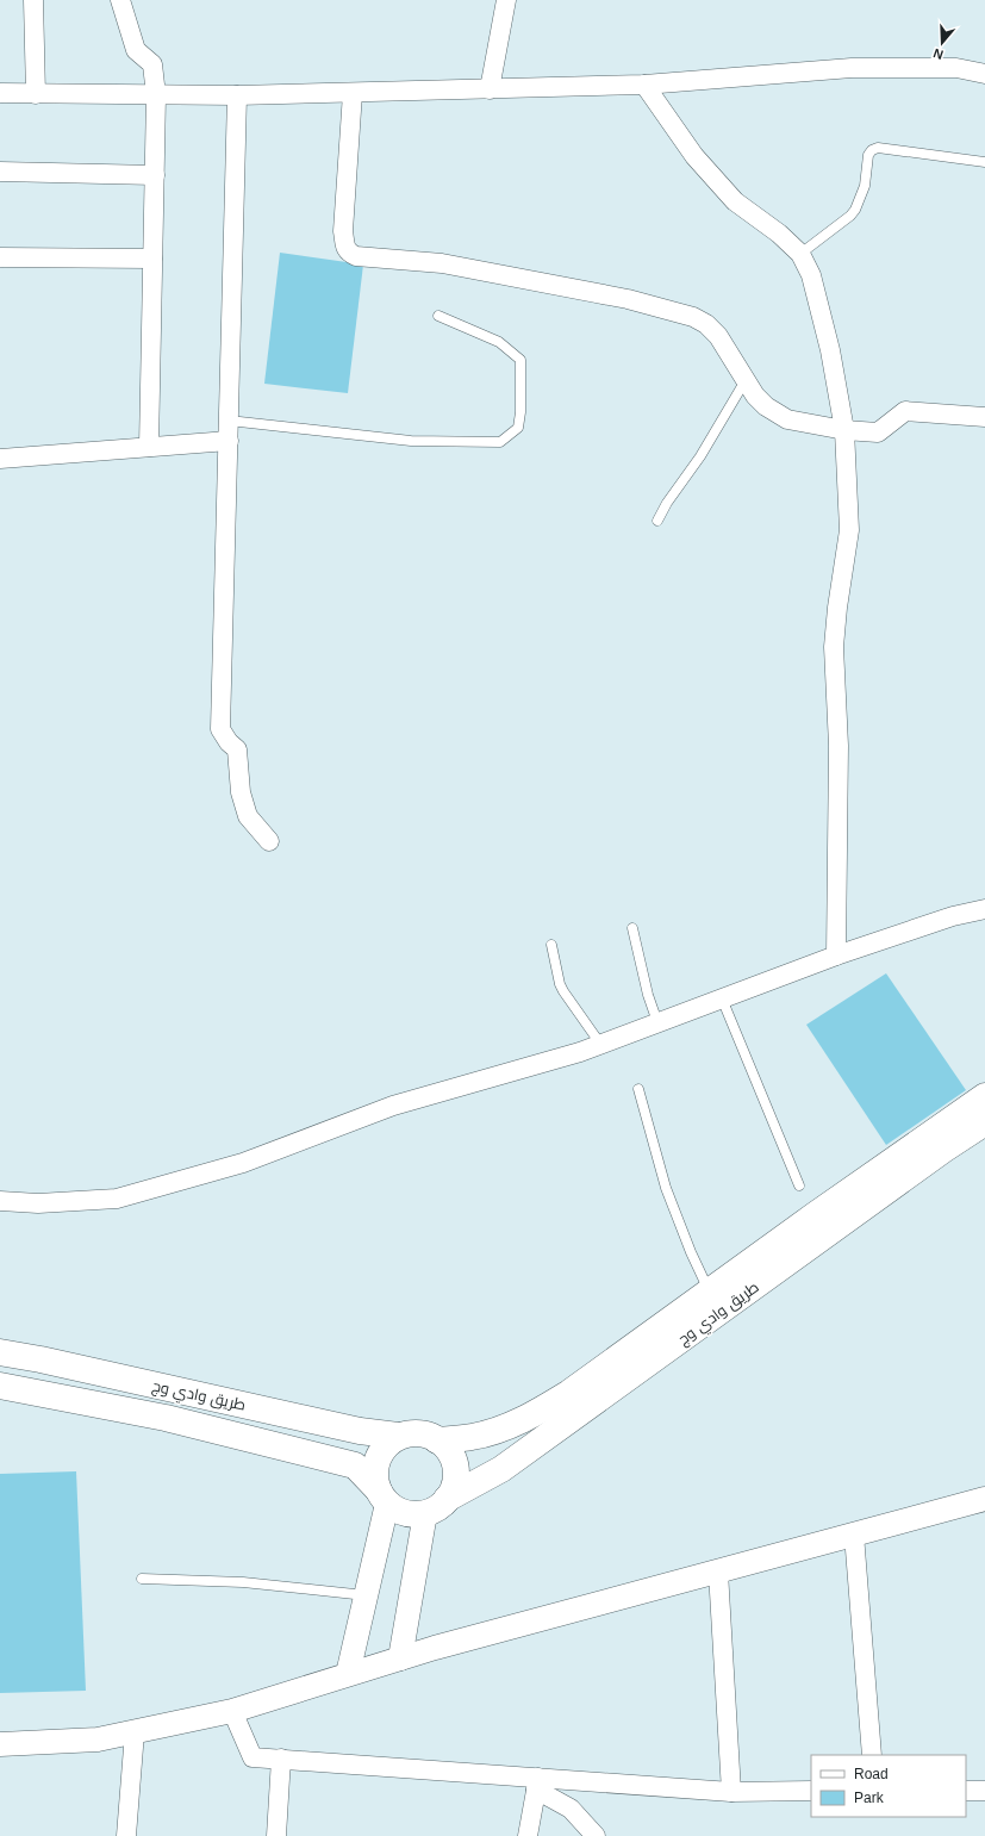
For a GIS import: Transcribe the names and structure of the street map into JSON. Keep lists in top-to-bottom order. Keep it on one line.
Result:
{"streets":{"main road":["طريق وادي وج"]},"legend":["Road","Park"],"north":"bottom"}
